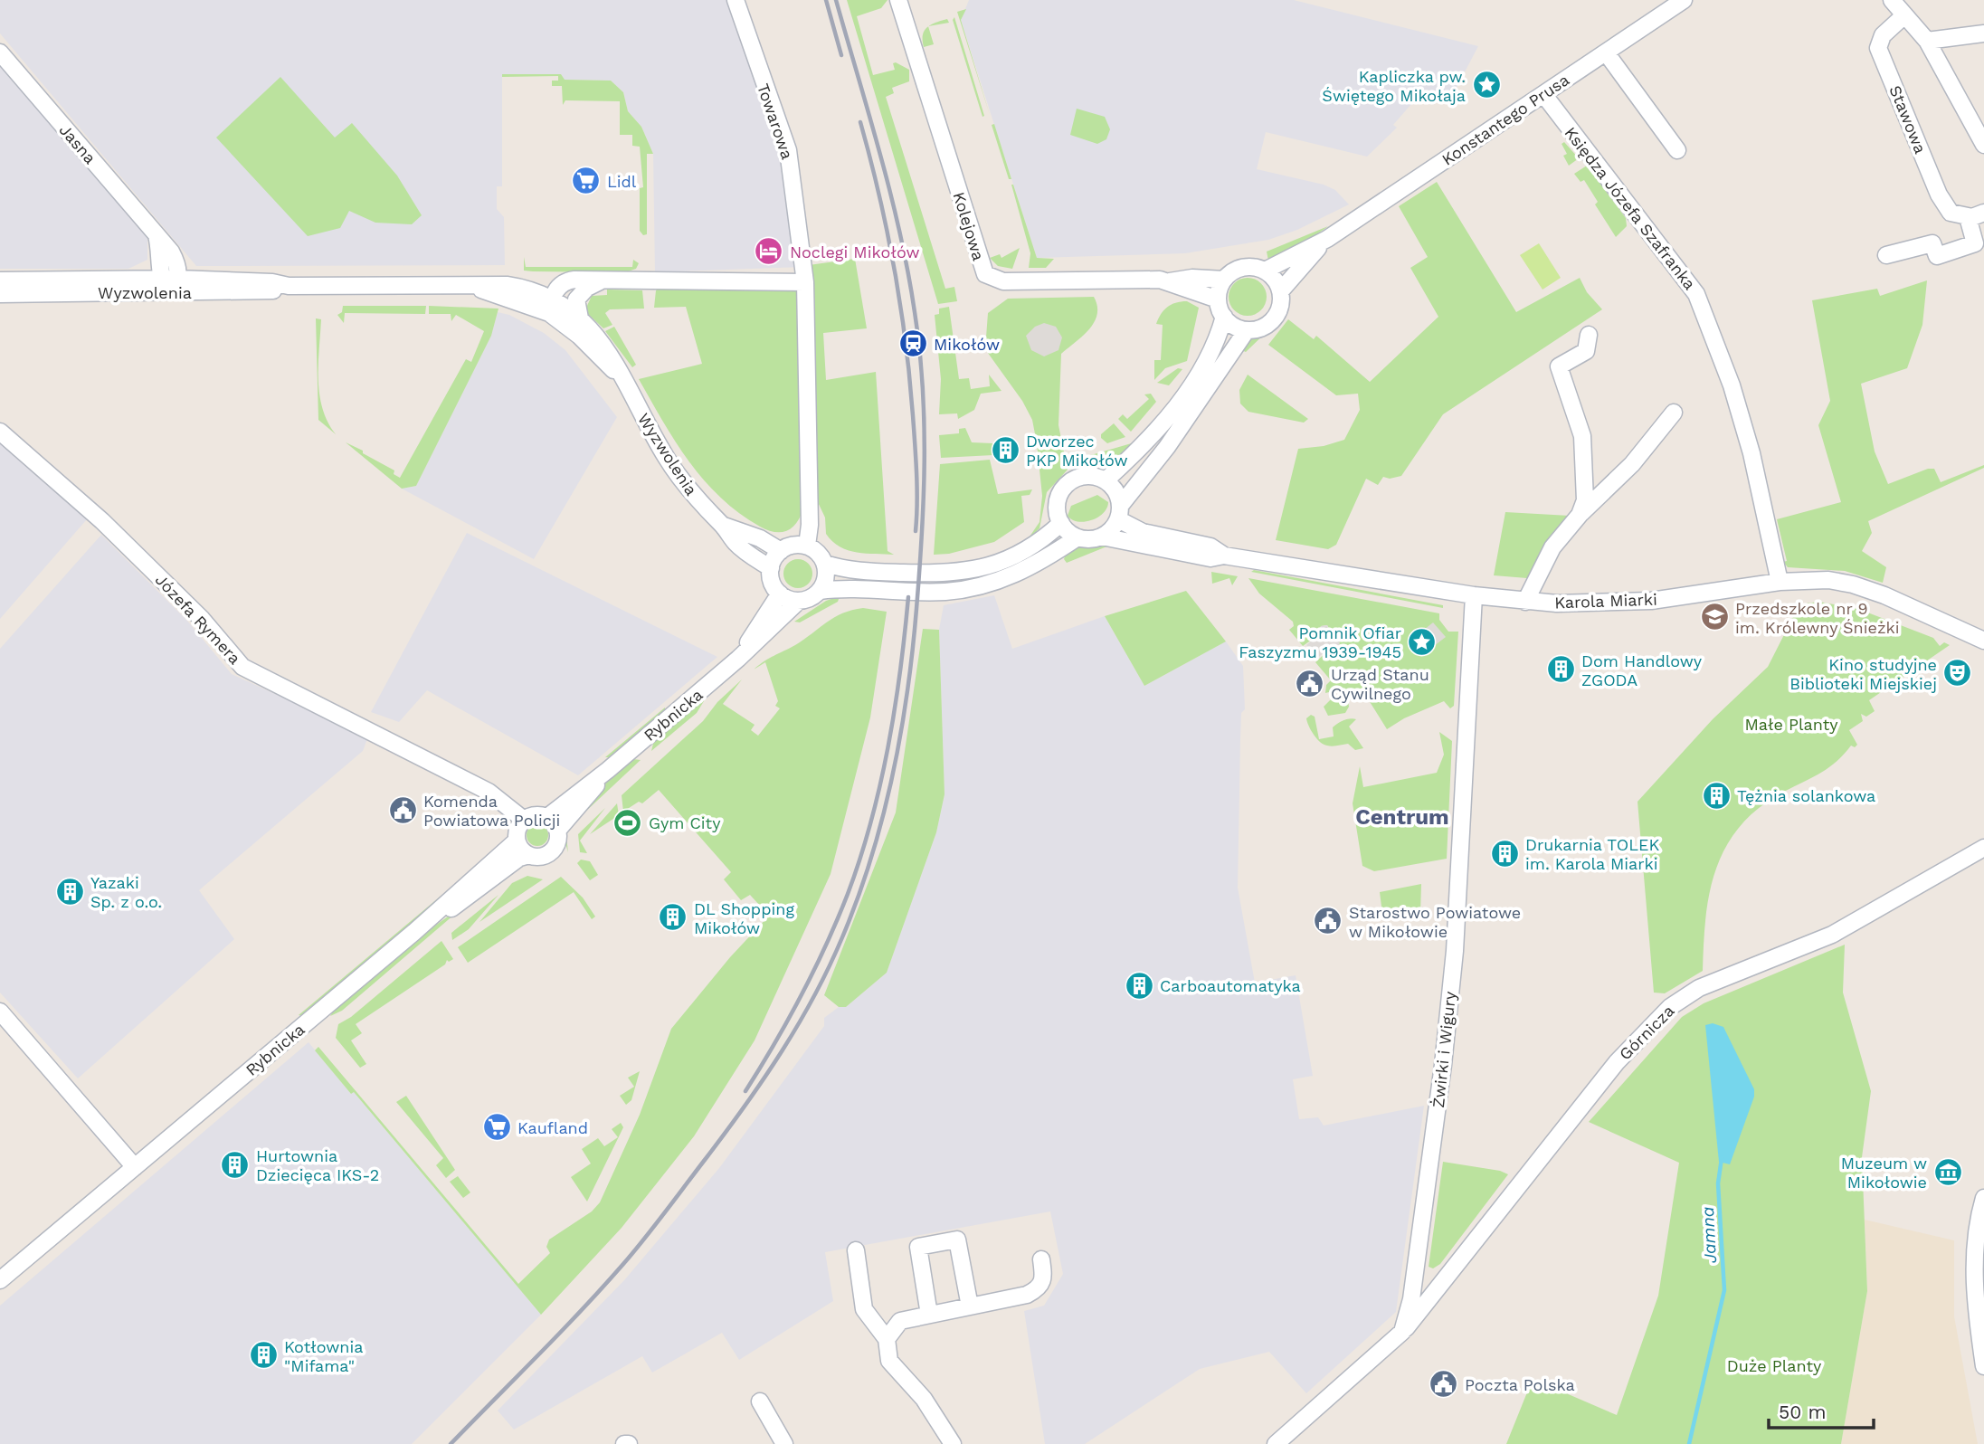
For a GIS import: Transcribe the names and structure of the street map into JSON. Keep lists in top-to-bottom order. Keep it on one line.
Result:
{"streets":{"street":["Konstantego Prusa","Stawowa","Towarowa","Jasna","Księdza Józefa Szafranka","Kolejowa","Wyzwolenia","Karola Miarki","Józefa Rymera","Rybnicka","Górnicza","Żwirki i Wigury"]},"crossings":[["Konstantego Prusa","Księdza Józefa Szafranka"],["Konstantego Prusa","Kolejowa"],["Towarowa","Wyzwolenia"],["Towarowa","Rybnicka"],["Jasna","Wyzwolenia"],["Księdza Józefa Szafranka","Karola Miarki"],["Wyzwolenia","Rybnicka"],["Karola Miarki","Żwirki i Wigury"],["Józefa Rymera","Rybnicka"],["Górnicza","Żwirki i Wigury"]],"districts":["Centrum"],"water":["Jamna"],"parks":["Małe Planty","Duże Planty"],"places":{"place":["Kapliczka pw. Świętego Mikołaja","Pomnik Ofiar Faszyzmu 1939-1945"],"supermarket":["Lidl","Kaufland"],"hotel":["Noclegi Mikołów"],"station":["Mikołów"],"building":["Dworzec PKP Mikołów","Dom Handlowy ZGODA","Tężnia solankowa","Drukarnia TOLEK im. Karola Miarki","Yazaki Sp. z o.o.","DL Shopping Mikołów","Carboautomatyka","Hurtownia Dziecięca IKS-2","Kotłownia \"Mifama\""],"school or university":["Przedszkole nr 9 im. Królewny Śnieżki"],"theatre":["Kino studyjne Biblioteki Miejskiej"],"public building":["Urząd Stanu Cywilnego","Komenda Powiatowa Policji","Starostwo Powiatowe w Mikołowie","Poczta Polska"],"sports":["Gym City"],"museum":["Muzeum w Mikołowie"]},"scale_bar":"50 m"}
